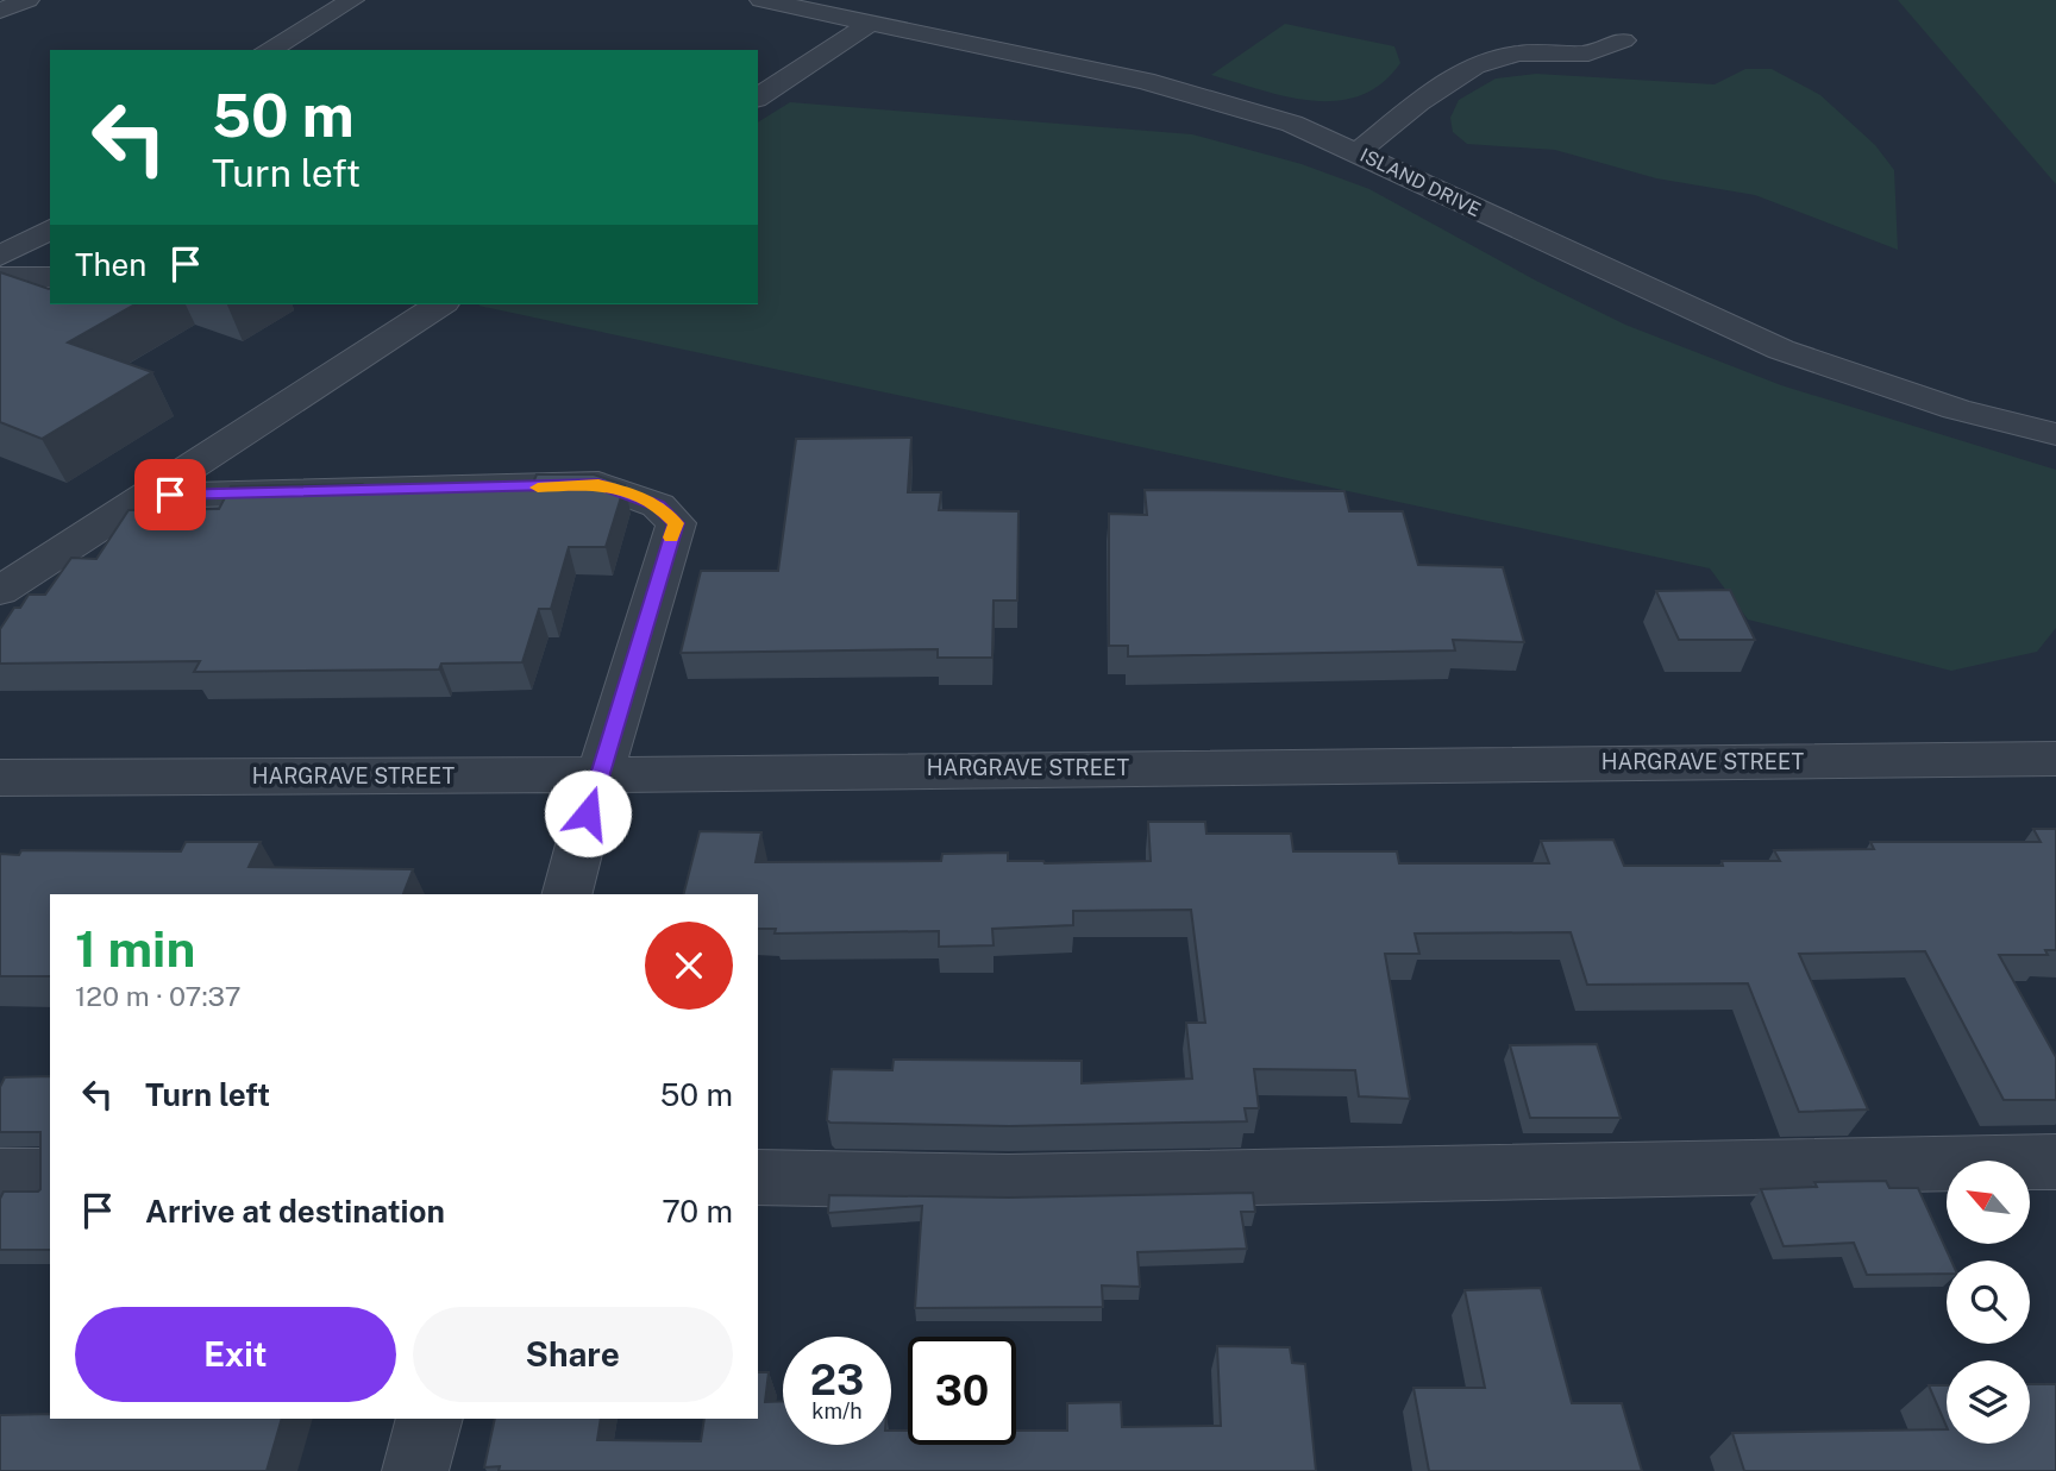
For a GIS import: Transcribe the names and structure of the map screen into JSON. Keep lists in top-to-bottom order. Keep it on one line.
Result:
{"streets":{"street":["ISLAND DRIVE","HARGRAVE STREET"]},"north":"top left","page":{"turn":["50 m","Turn left"],"then":"Then","heading":["1 min","120 m · 07:37"],"list":[{"name":"Turn left","value":"50 m"},{"name":"Arrive at destination","value":"70 m"}],"buttons":["Exit","Share"],"speed":"23 km/h","limit":"30"}}
